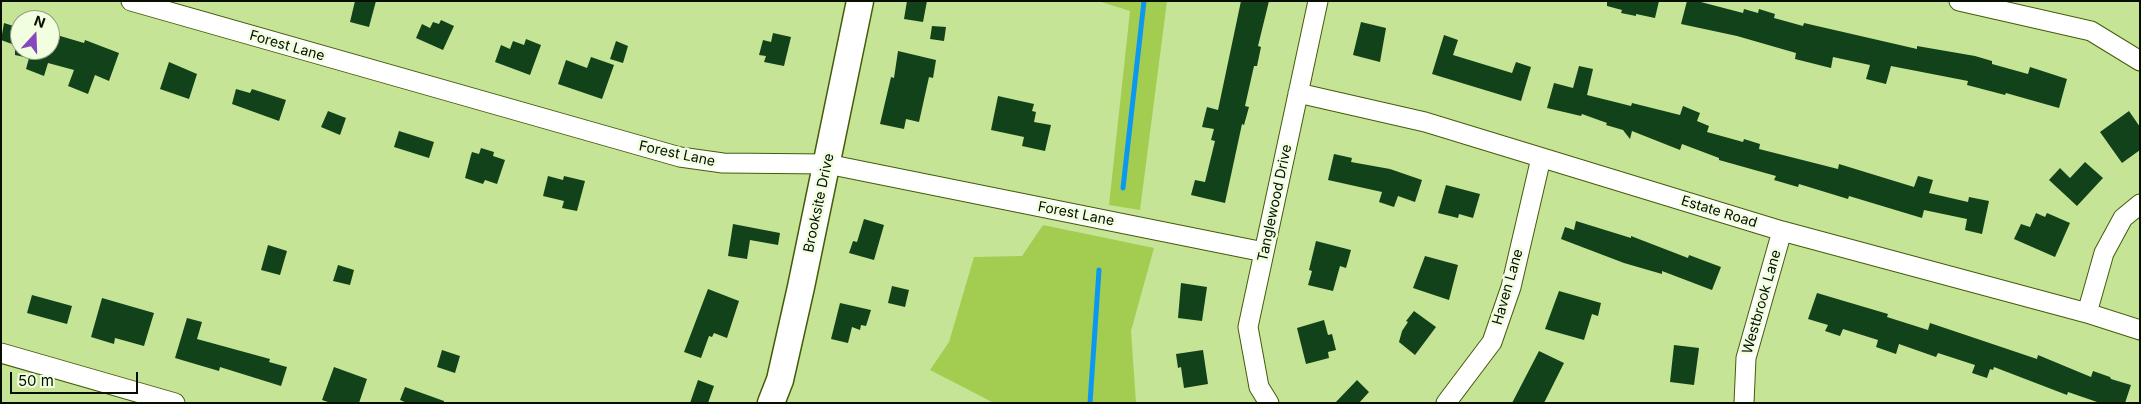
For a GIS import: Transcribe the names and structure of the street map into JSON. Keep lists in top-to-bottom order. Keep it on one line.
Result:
{"streets":{"street":["Forest Lane","Brooksite Drive","Tanglewood Drive","Estate Road","Haven Lane","Westbrook Lane"]},"crossings":[["Forest Lane","Brooksite Drive"],["Forest Lane","Tanglewood Drive"],["Tanglewood Drive","Estate Road"],["Estate Road","Haven Lane"],["Estate Road","Westbrook Lane"]],"scale_bar":"50 m","north":"top"}
